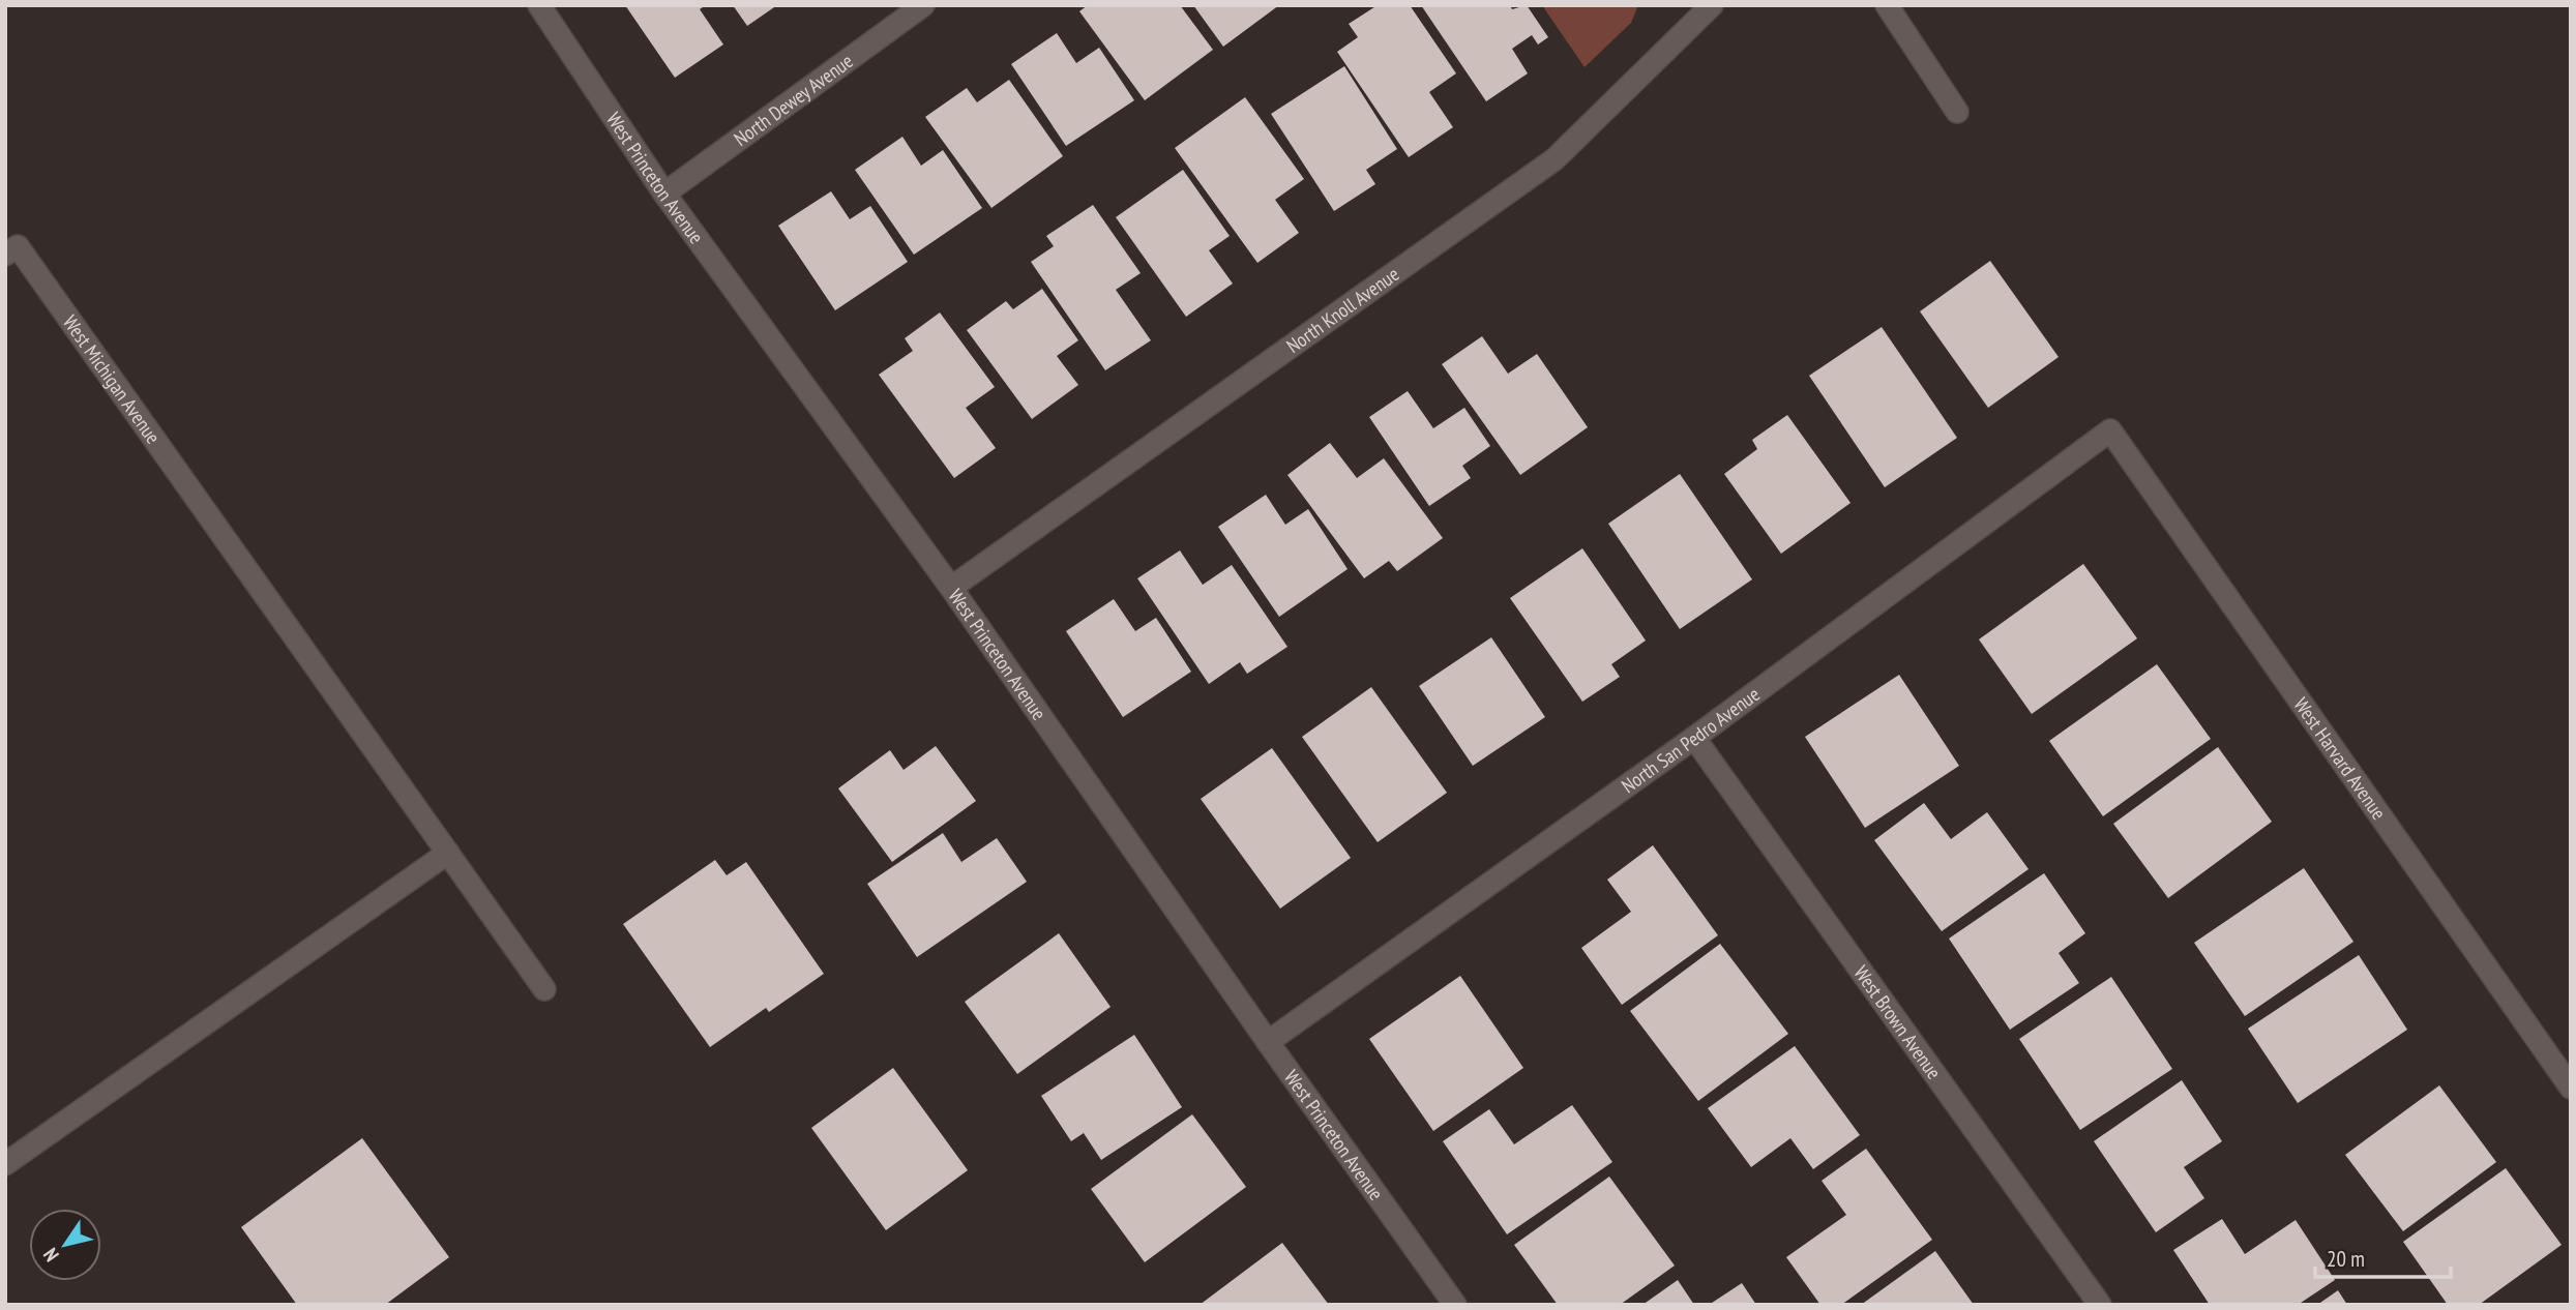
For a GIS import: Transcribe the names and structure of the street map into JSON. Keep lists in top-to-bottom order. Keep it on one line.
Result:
{"streets":{"street":["North Dewey Avenue","West Princeton Avenue","North Knoll Avenue","West Michigan Avenue","North San Pedro Avenue","West Harvard Avenue","West Brown Avenue"]},"crossings":[["North Dewey Avenue","West Princeton Avenue"],["West Princeton Avenue","North Knoll Avenue"],["West Princeton Avenue","North San Pedro Avenue"],["North San Pedro Avenue","West Harvard Avenue"],["North San Pedro Avenue","West Brown Avenue"]],"scale_bar":"20 m","north":"bottom left"}
